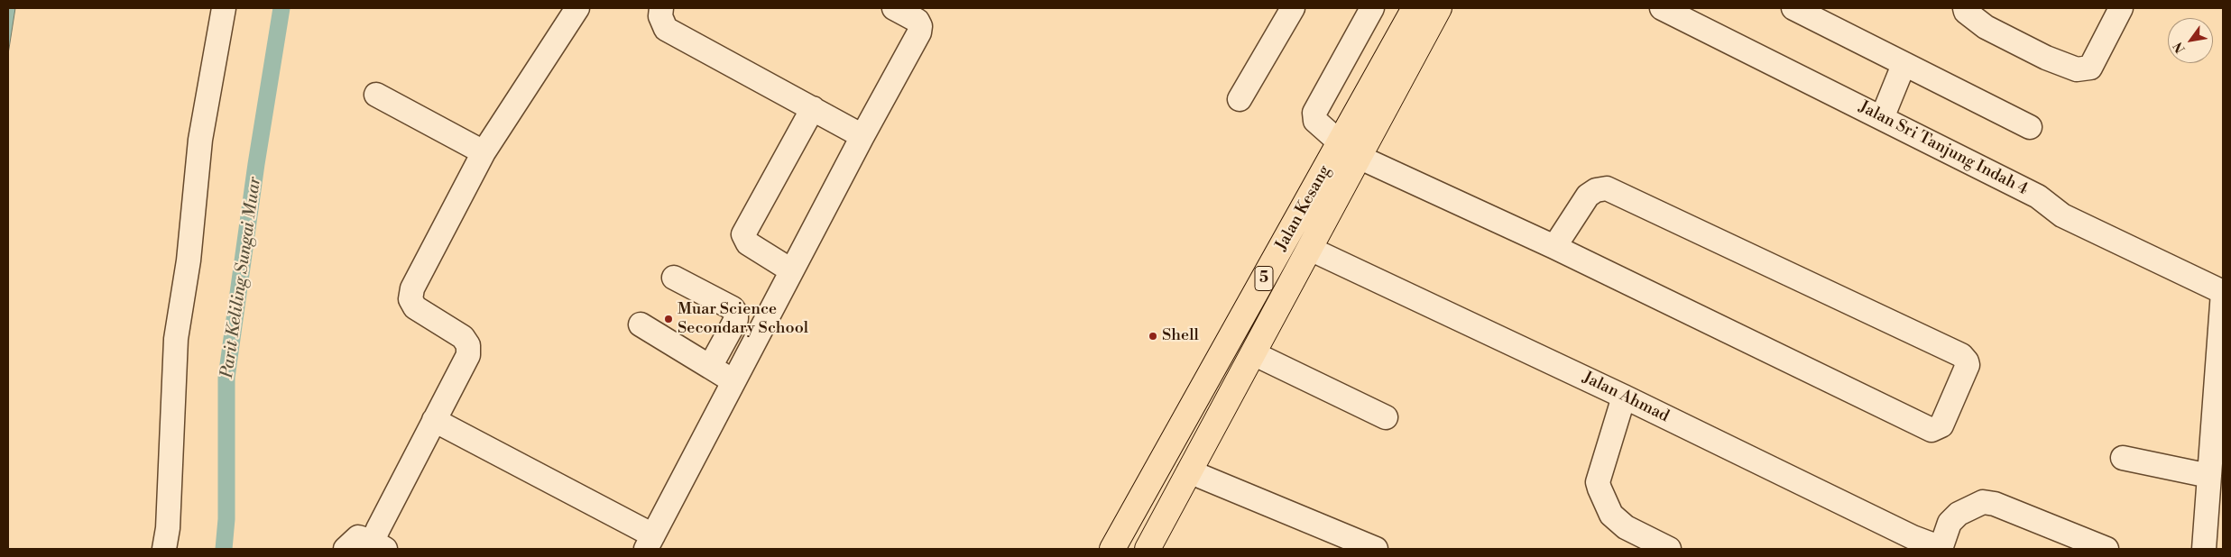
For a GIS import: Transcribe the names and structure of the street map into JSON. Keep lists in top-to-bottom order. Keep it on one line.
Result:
{"streets":{"main road":["Jalan Kesang","5"],"street":["Jalan Sri Tanjung Indah 4","Jalan Ahmad"]},"crossings":[["Jalan Kesang","Jalan Ahmad"]],"water":["Parit Keliling Sungai Muar"],"places":["Muar Science Secondary School","Shell"],"north":"bottom left"}
